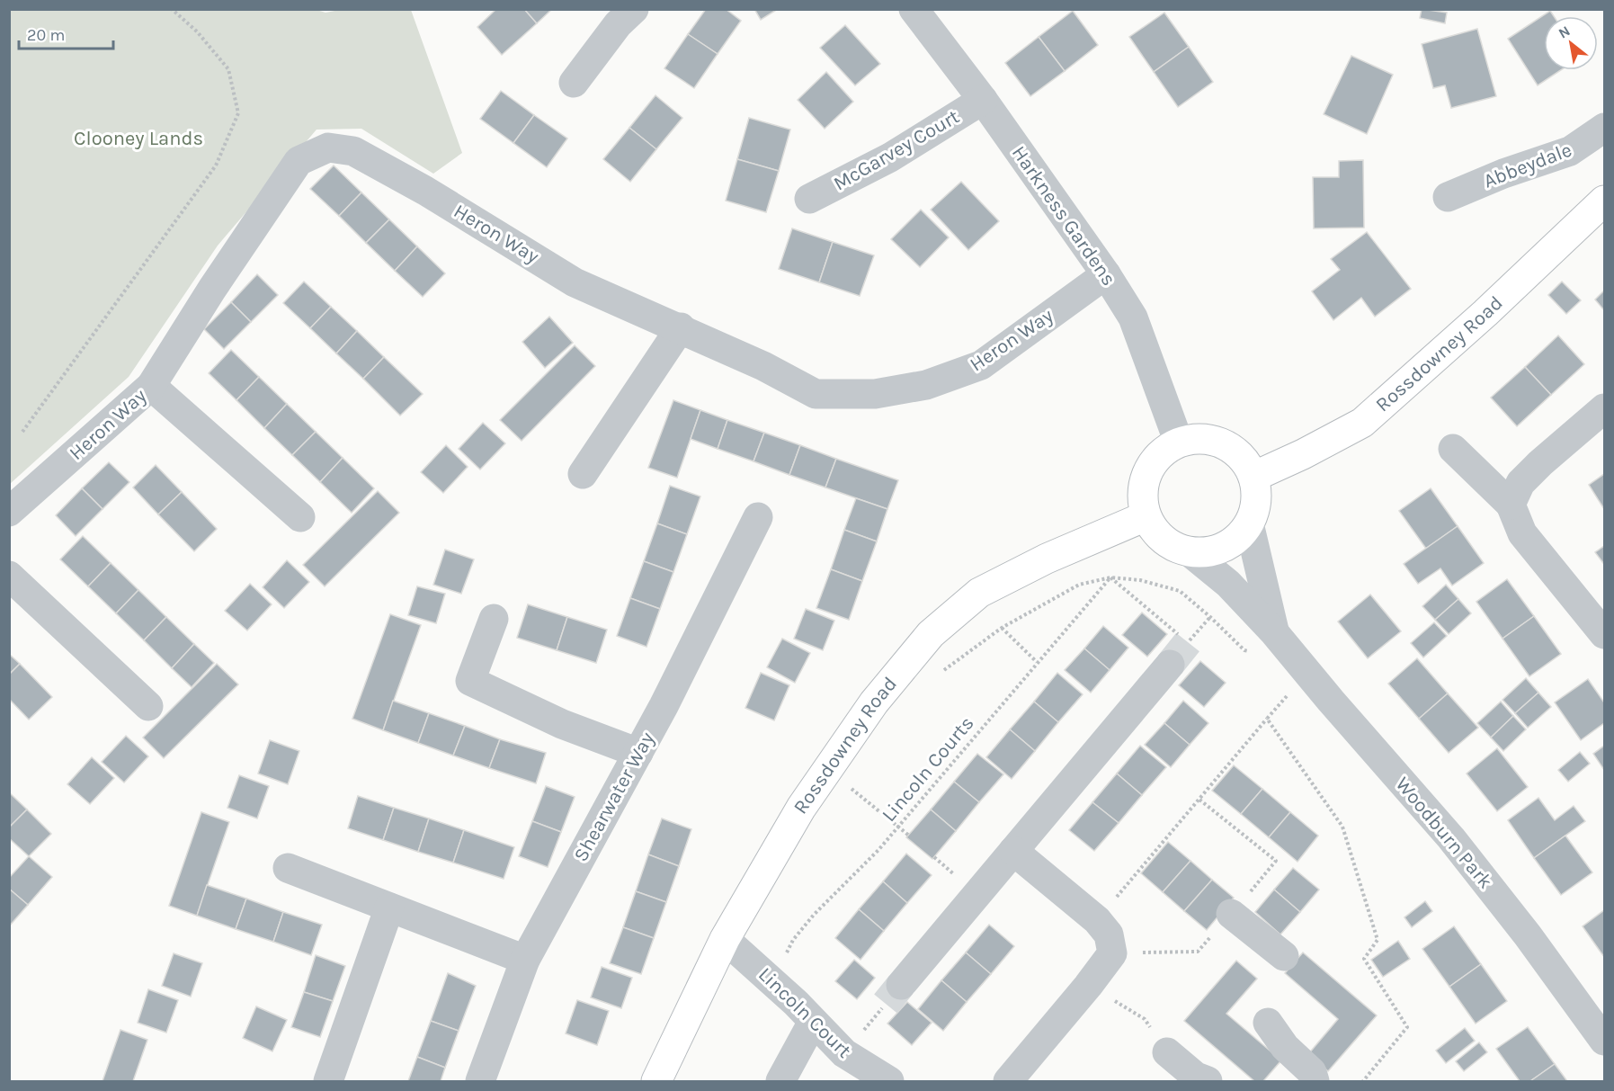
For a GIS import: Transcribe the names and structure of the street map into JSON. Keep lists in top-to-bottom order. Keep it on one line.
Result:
{"streets":{"main road":["Rossdowney Road"],"street":["McGarvey Court","Abbeydale","Harkness Gardens","Heron Way","Shearwater Way","Woodburn Park","Lincoln Court"],"path":["Lincoln Courts"]},"crossings":[["McGarvey Court","Harkness Gardens"],["Harkness Gardens","Heron Way"],["Harkness Gardens","Rossdowney Road"],["Harkness Gardens","Woodburn Park"],["Rossdowney Road","Woodburn Park"],["Rossdowney Road","Lincoln Court"],["Lincoln Courts","Lincoln Court"]],"parks":["Clooney Lands"],"scale_bar":"20 m","north":"top left"}
